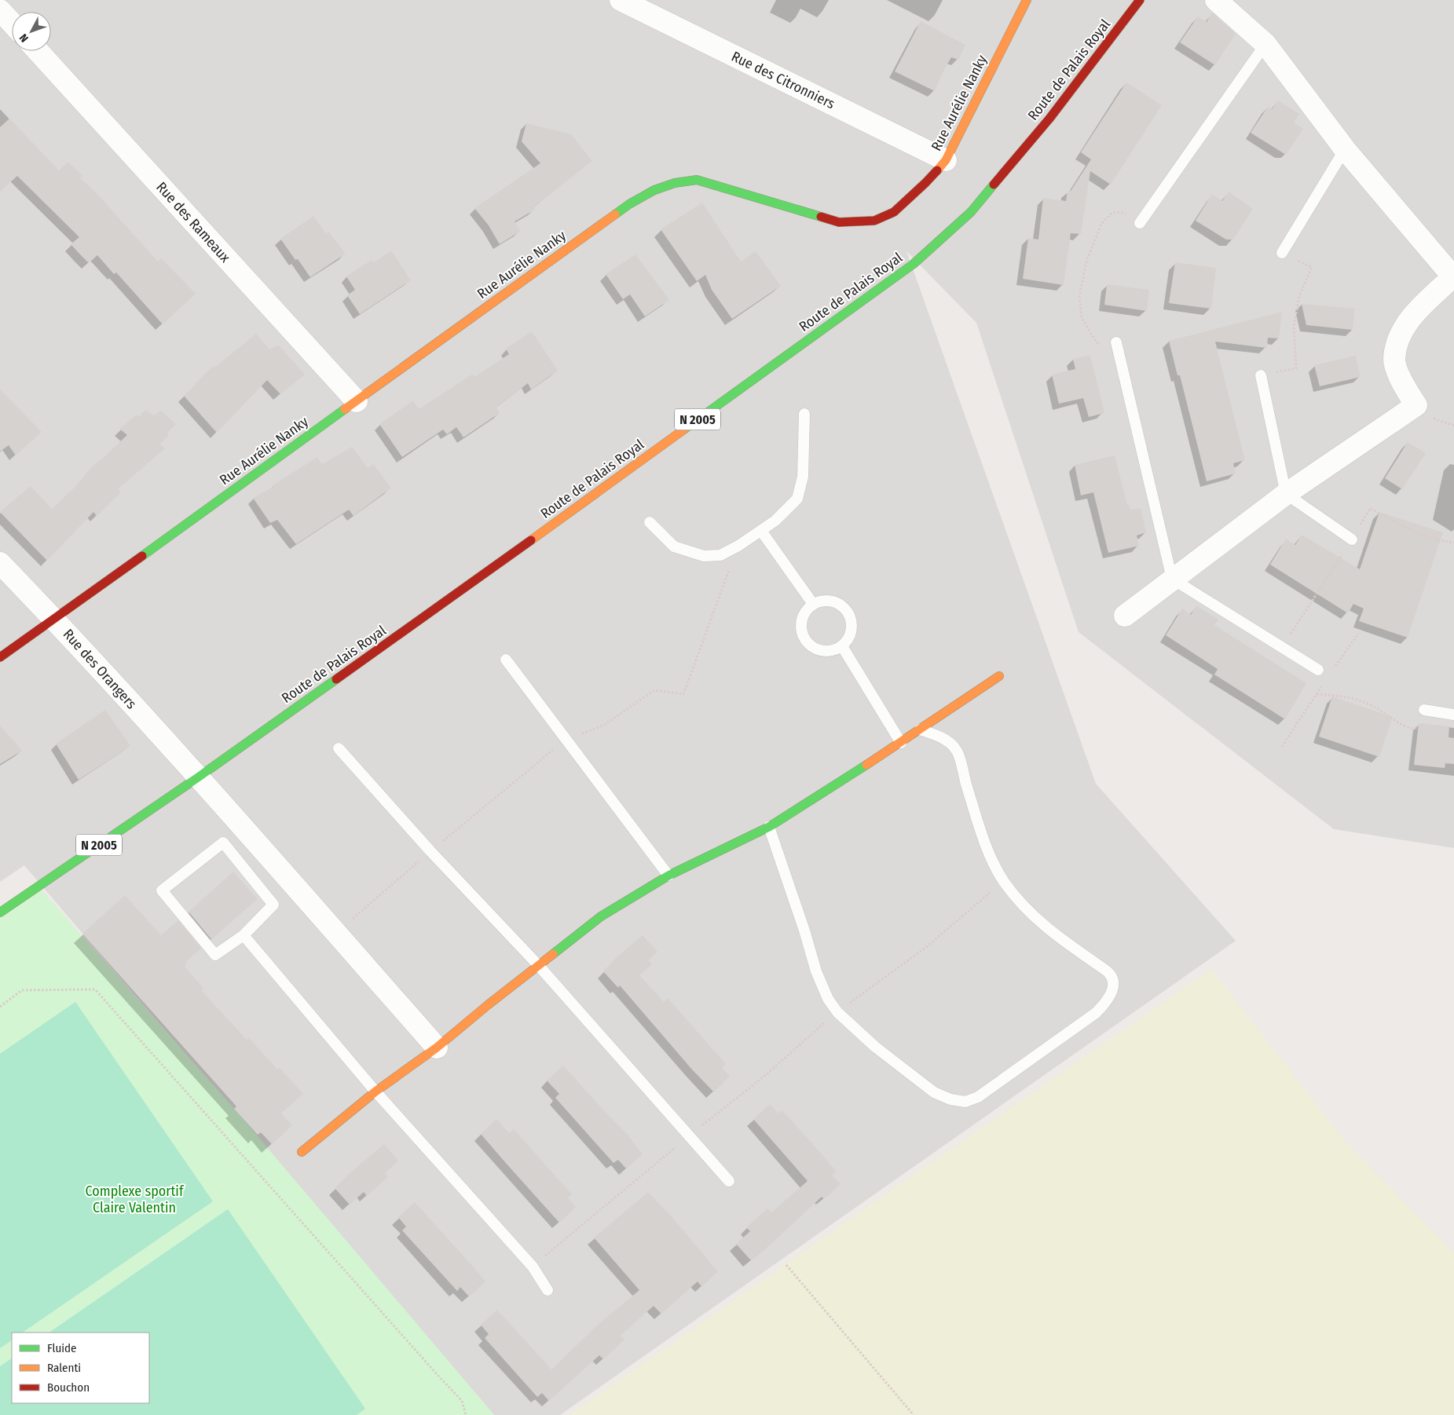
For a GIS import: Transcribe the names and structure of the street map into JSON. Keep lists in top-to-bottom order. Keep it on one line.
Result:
{"streets":{"street":["Route de Palais Royal","Rue des Citronniers","Rue Aurélie Nanky","Rue des Rameaux","N 2005","Rue des Orangers"]},"crossings":[["Route de Palais Royal","Rue des Orangers"],["Rue des Citronniers","Rue Aurélie Nanky"],["Rue Aurélie Nanky","Rue des Rameaux"],["Rue Aurélie Nanky","Rue des Orangers"]],"parks":["Complexe sportif Claire Valentin"],"legend":["Fluide","Ralenti","Bouchon"],"north":"bottom left"}
